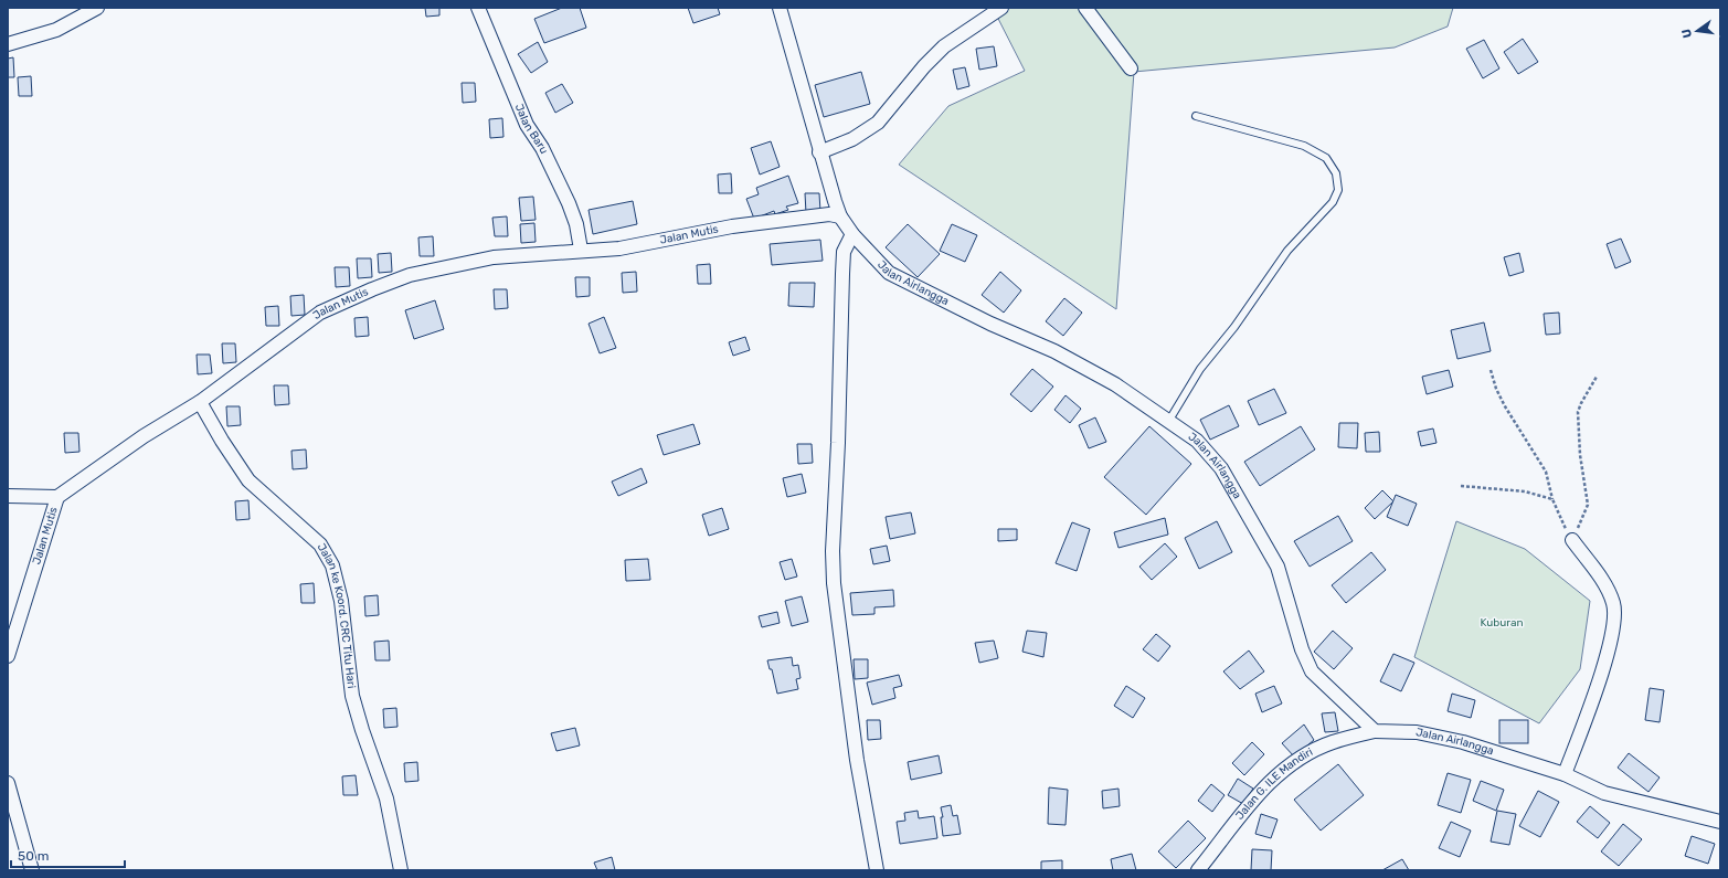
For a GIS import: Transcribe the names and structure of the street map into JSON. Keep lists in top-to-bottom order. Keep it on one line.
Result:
{"streets":{"street":["Jalan Baru","Jalan Mutis","Jalan Airlangga","Jalan ke Koord. CRC Titu Hari","Jalan G. ILE Mandiri"]},"crossings":[["Jalan Baru","Jalan Mutis"],["Jalan Mutis","Jalan Airlangga"],["Jalan Mutis","Jalan ke Koord. CRC Titu Hari"],["Jalan Airlangga","Jalan G. ILE Mandiri"]],"parks":["Kuburan"],"scale_bar":"50 m","north":"left"}
